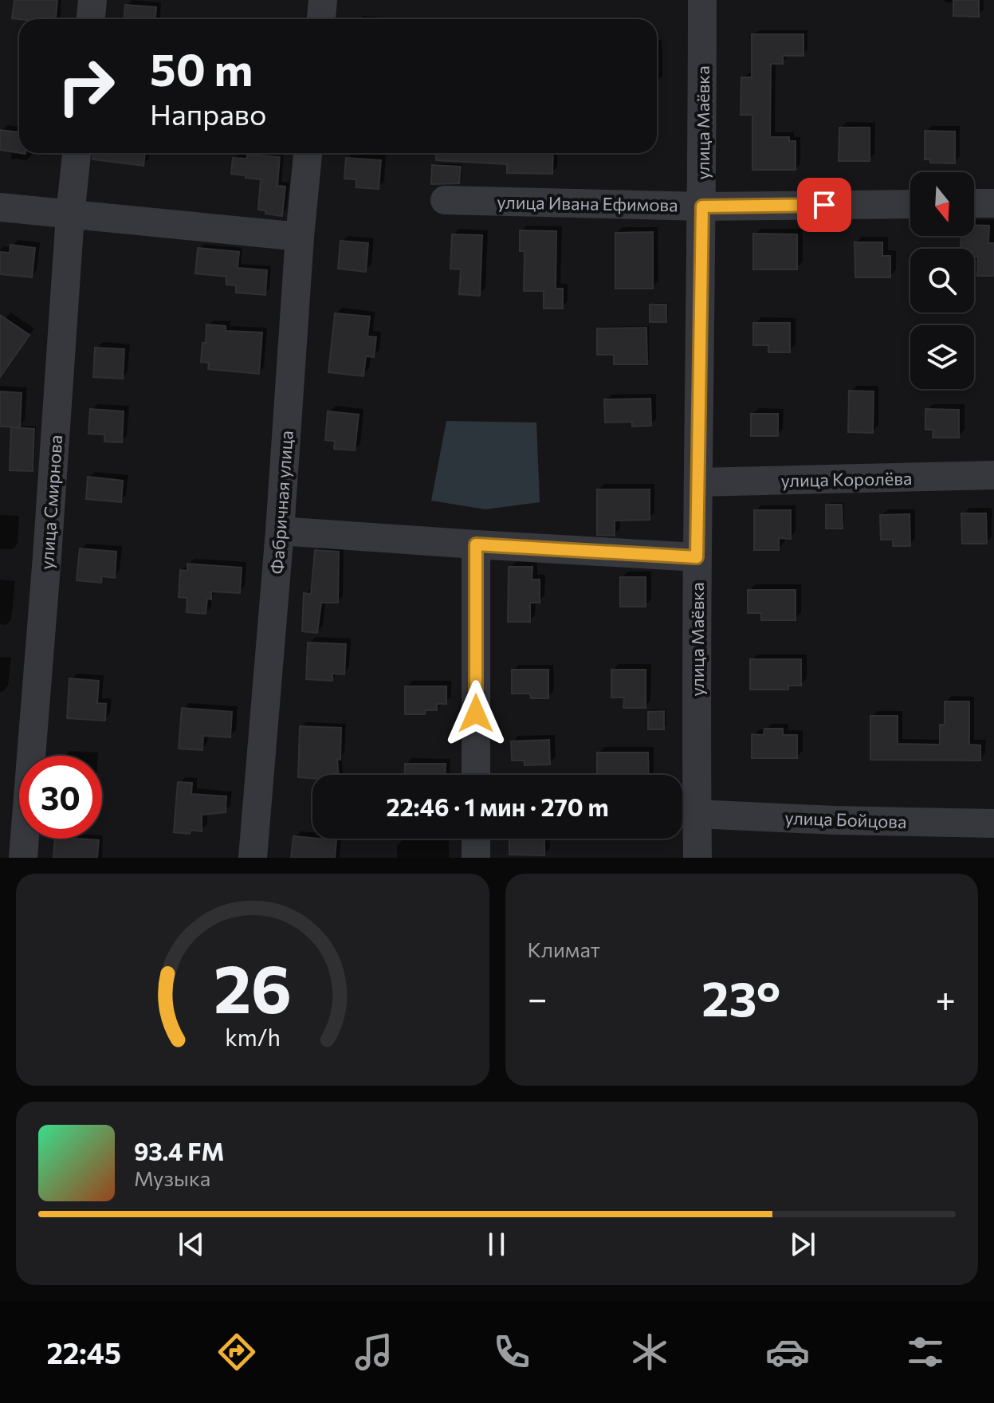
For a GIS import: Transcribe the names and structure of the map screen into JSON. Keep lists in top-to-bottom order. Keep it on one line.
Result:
{"streets":{"street":["улица Маёвка","улица Ивана Ефимова","улица Королёва","улица Смирнова","Фабричная улица","улица Бойцова"]},"crossings":[["улица Маёвка","улица Ивана Ефимова"],["улица Маёвка","улица Королёва"],["улица Маёвка","улица Бойцова"]],"north":"bottom","page":{"turn":["50 m","Направо"],"limit":"30","trip":"22:46 · 1 мин · 270 m","tile":"Климат","heat":["−","23°","+"],"song":["93.4 FM","Музыка"],"tabs":"22:45","gauge":["26","km/h"]}}
